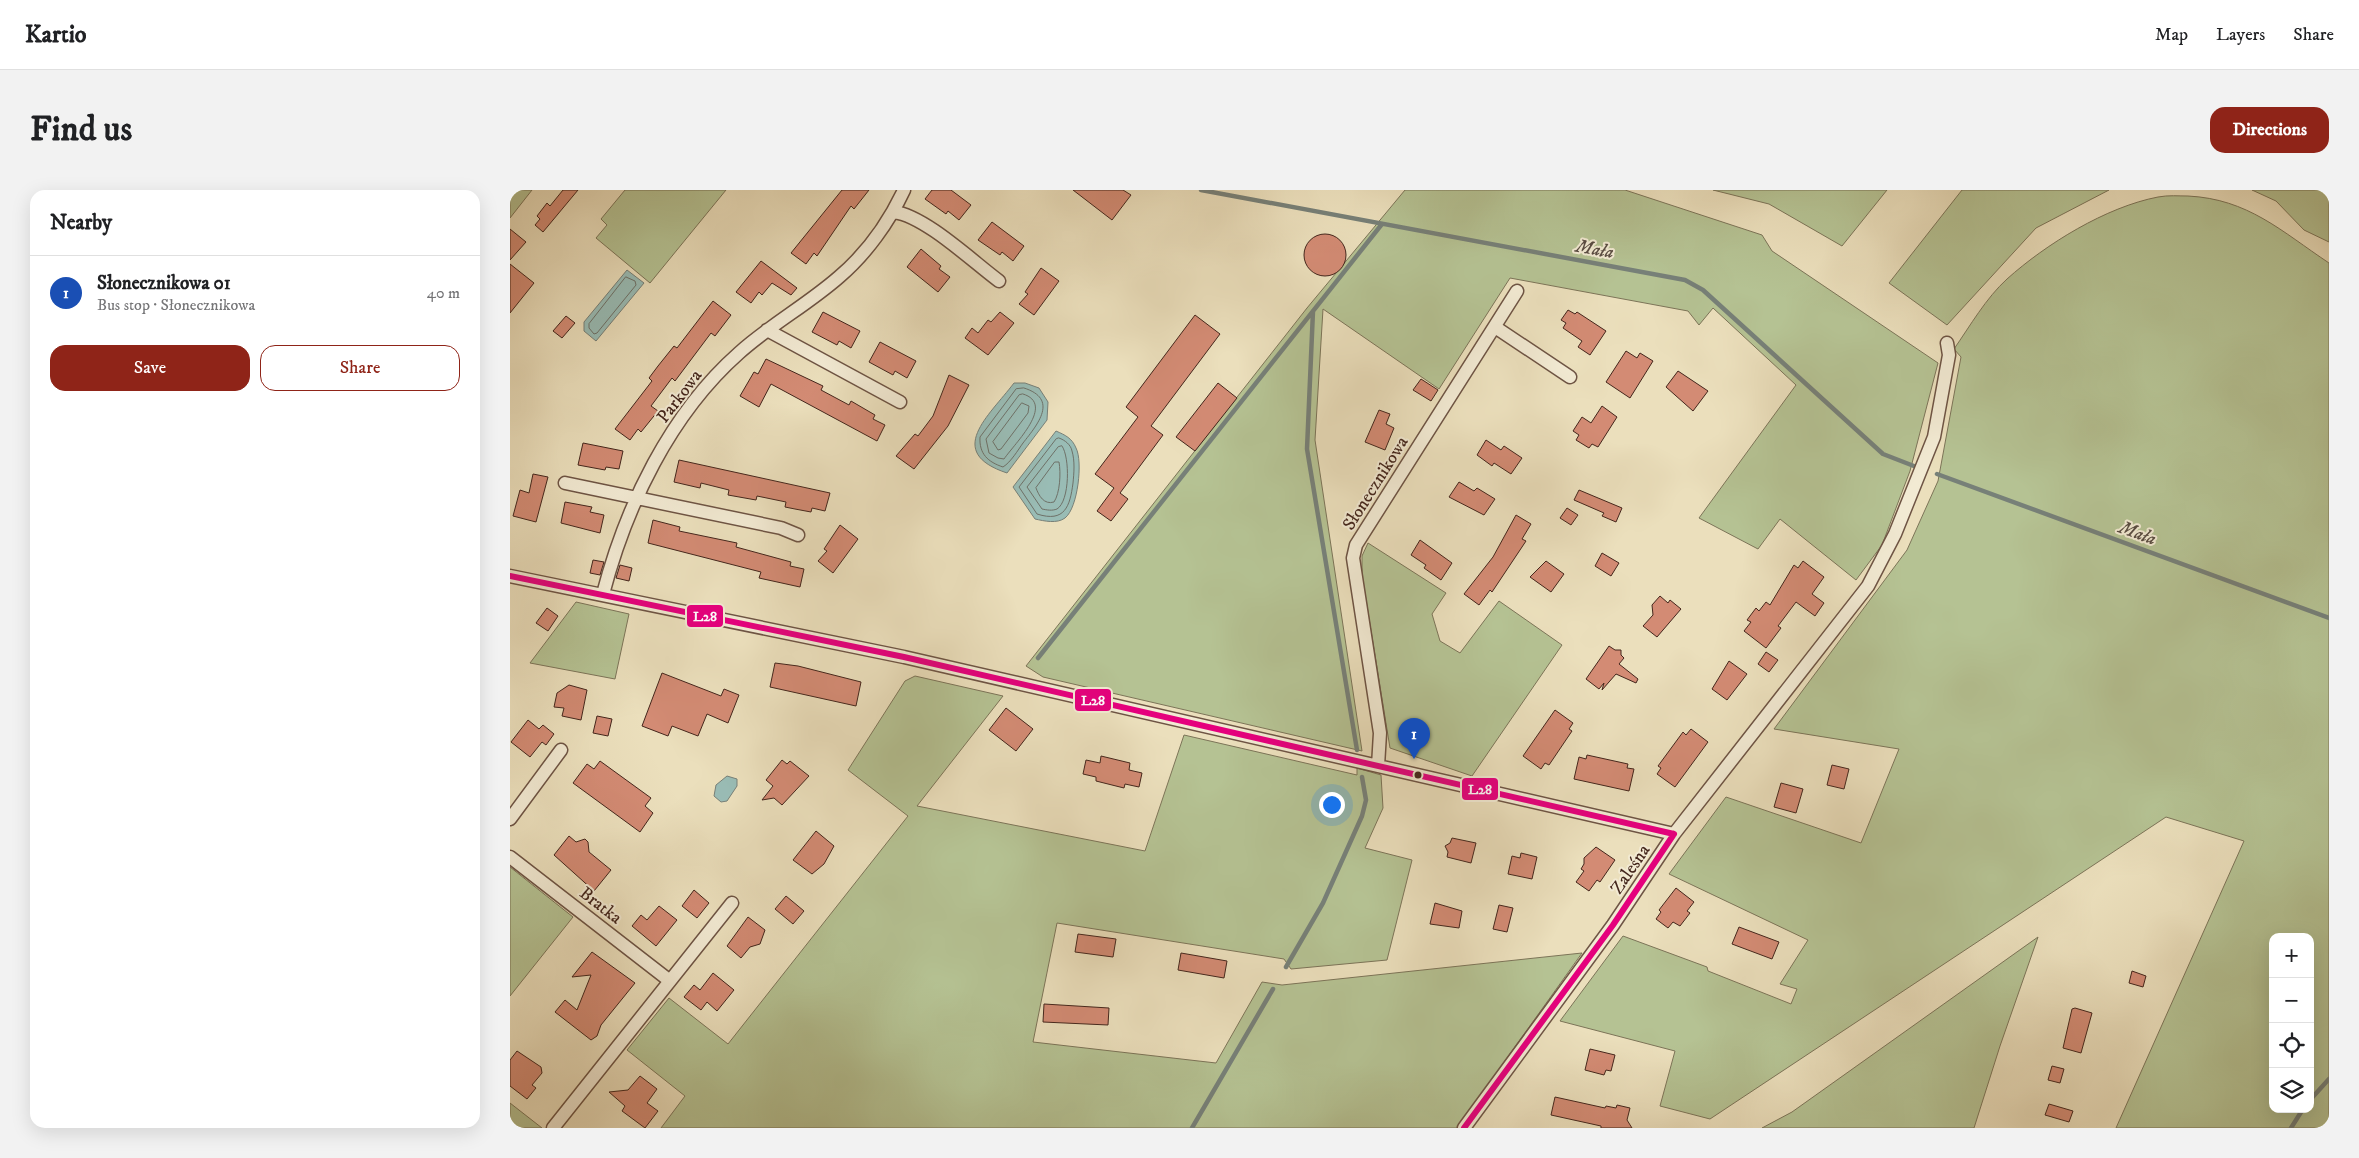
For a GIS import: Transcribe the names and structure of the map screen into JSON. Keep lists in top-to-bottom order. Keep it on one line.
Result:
{"streets":{"street":["Parkowa","Słonecznikowa","Zaleśna","Bratka"]},"water":["Mała"],"lines":["transit line L28"],"page":{"header":"Kartio","nav":["Map","Layers","Share"],"buttons":["Directions",["Save","Share"]],"title":"Find us","heading":"Nearby","list":[{"mark":"1","name":"Słonecznikowa 01","note":"Bus stop · Słonecznikowa","value":"40 m"}],"pins":"1","map_buttons":["+","−"]}}
